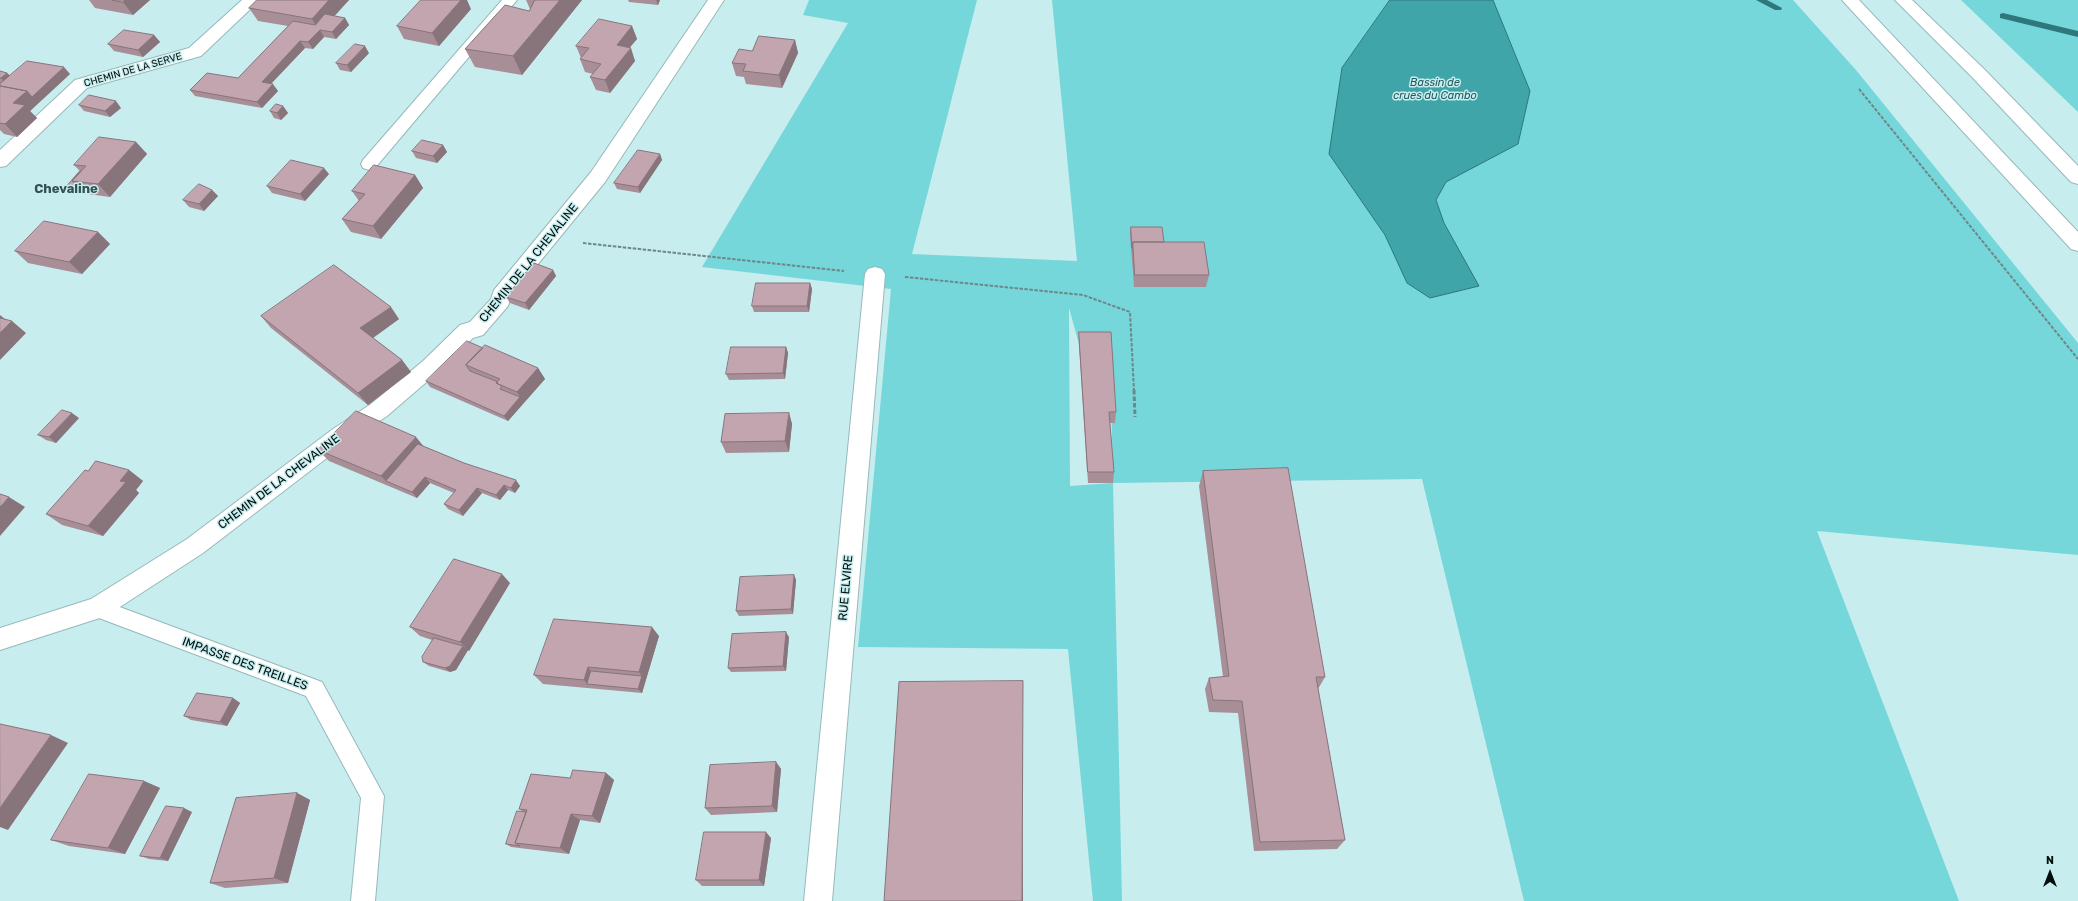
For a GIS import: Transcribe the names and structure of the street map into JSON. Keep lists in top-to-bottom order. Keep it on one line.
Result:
{"streets":{"main road":["CHEMIN DE LA SERVE","CHEMIN DE LA CHEVALINE","RUE ELVIRE"],"lane":["IMPASSE DES TREILLES"]},"crossings":[["CHEMIN DE LA CHEVALINE","IMPASSE DES TREILLES"]],"districts":["Chevaline"],"water":["Bassin de crues du Cambo"],"north":"top"}
